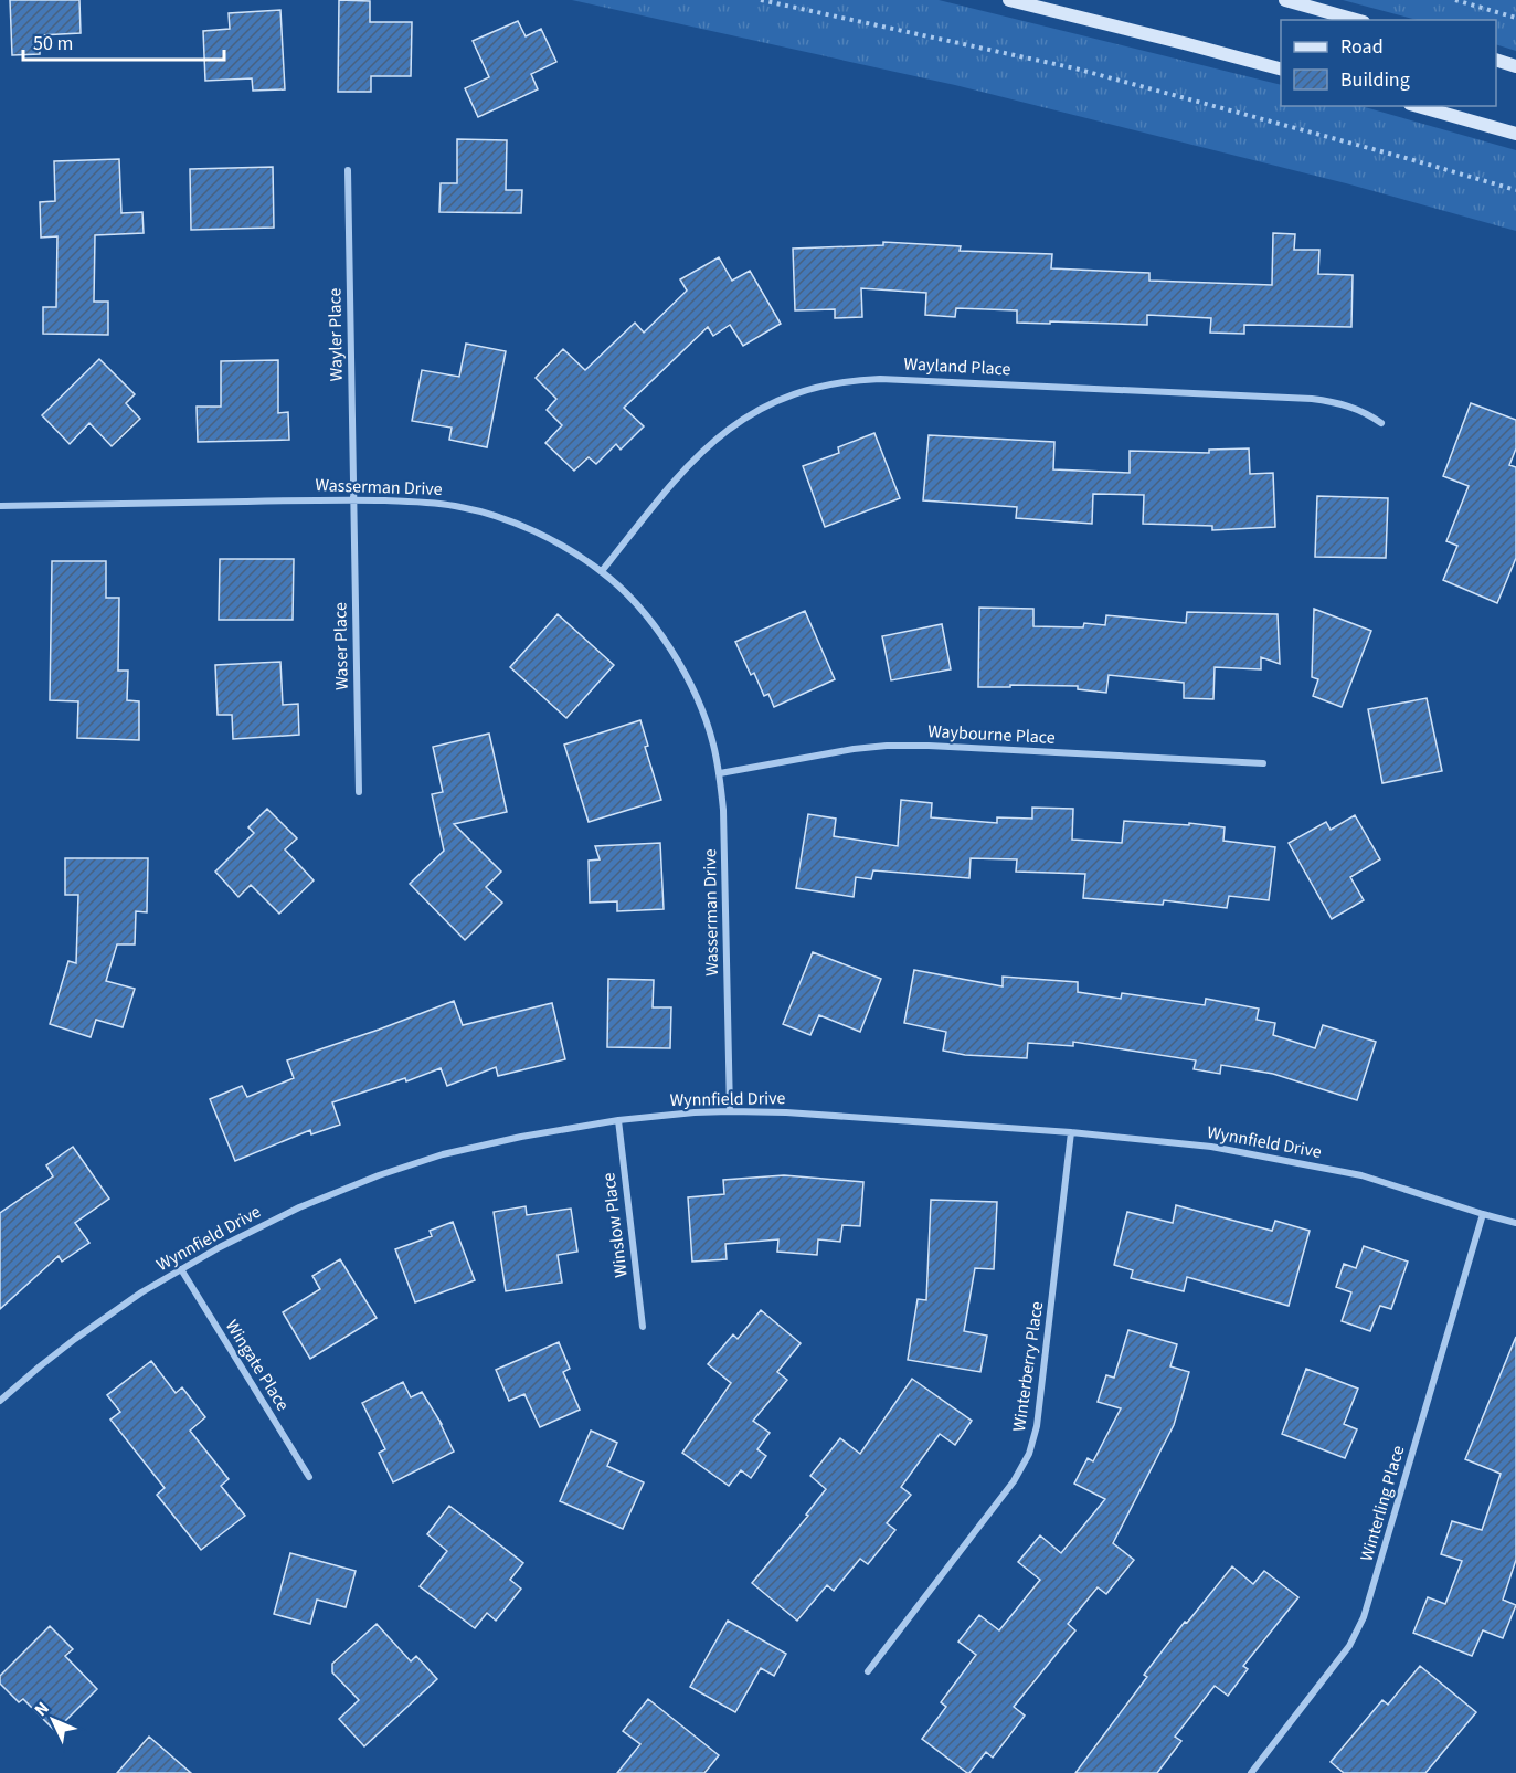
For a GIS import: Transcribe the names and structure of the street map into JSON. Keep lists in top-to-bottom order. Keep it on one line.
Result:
{"streets":{"street":["Wayler Place","Wayland Place","Wasserman Drive","Waser Place","Waybourne Place","Wynnfield Drive","Winslow Place","Wingate Place","Winterberry Place","Winterling Place"]},"crossings":[["Wayler Place","Wasserman Drive"],["Wayler Place","Waser Place"],["Wayland Place","Wasserman Drive"],["Wasserman Drive","Waser Place"],["Wasserman Drive","Waybourne Place"],["Wasserman Drive","Wynnfield Drive"],["Wynnfield Drive","Winslow Place"],["Wynnfield Drive","Wingate Place"],["Wynnfield Drive","Winterberry Place"],["Wynnfield Drive","Winterling Place"]],"legend":["Road","Building"],"scale_bar":"50 m","north":"top left"}
